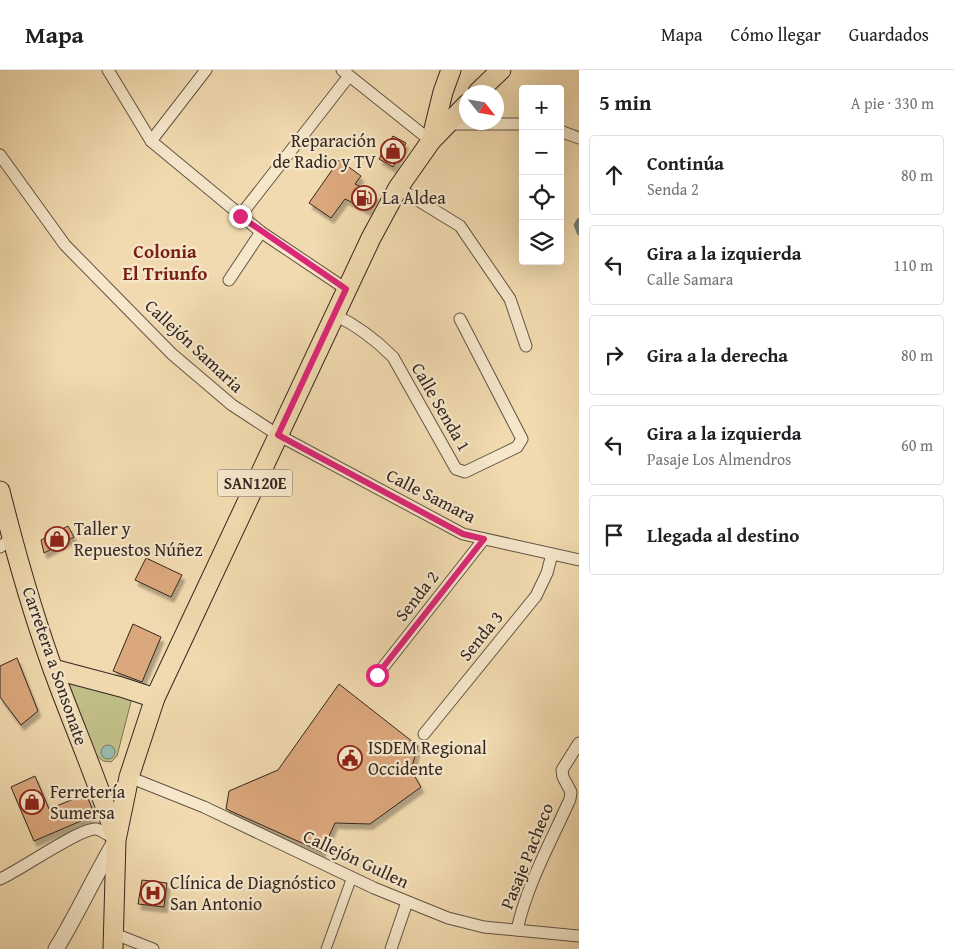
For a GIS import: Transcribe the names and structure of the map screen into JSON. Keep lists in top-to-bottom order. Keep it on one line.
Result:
{"streets":{"main road":["SAN120E","Carretera a Sonsonate"],"street":["Callejón Samaria","Calle Senda 1","Calle Samara","Senda 2","Senda 3","Pasaje Pacheco","Callejón Gullen"]},"crossings":[["Callejón Samaria","SAN120E"],["Callejón Samaria","Calle Samara"],["Calle Senda 1","SAN120E"],["SAN120E","Calle Samara"],["SAN120E","Carretera a Sonsonate"],["SAN120E","Callejón Gullen"],["Calle Samara","Senda 2"],["Calle Samara","Senda 3"],["Pasaje Pacheco","Callejón Gullen"]],"districts":["Colonia El Triunfo"],"places":{"shop":["Reparación de Radio y TV","Taller y Repuestos Núñez","Ferretería Sumersa"],"fuel station":["La Aldea"],"public building":["ISDEM Regional Occidente"],"hospital":["Clínica de Diagnóstico San Antonio"]},"north":"bottom right","page":{"header":"Mapa","nav":["Mapa","Cómo llegar","Guardados"],"heading":["5 min","A pie · 330 m"],"map_buttons":["+","−"],"list":[["Continúa","Senda 2","80 m"],["Gira a la izquierda","Calle Samara","110 m"],["Gira a la derecha","80 m"],["Gira a la izquierda","Pasaje Los Almendros","60 m"],"Llegada al destino"]}}
